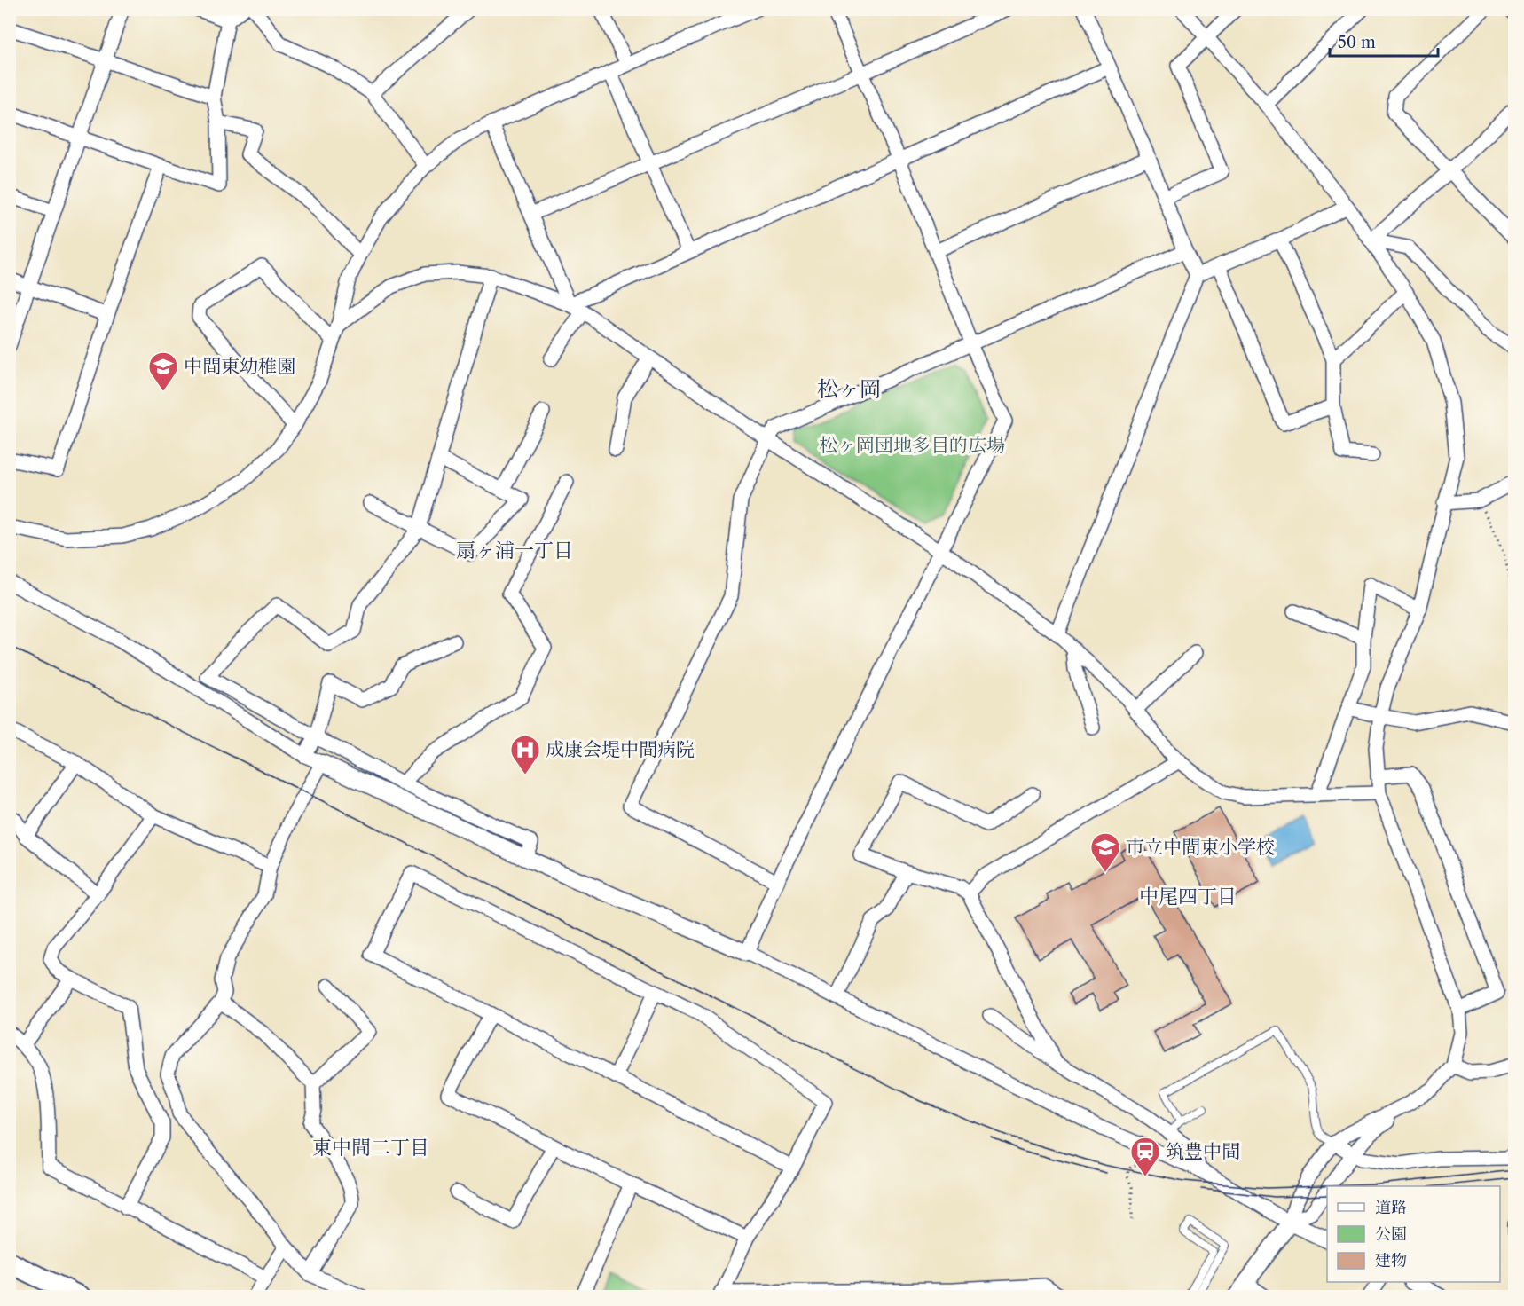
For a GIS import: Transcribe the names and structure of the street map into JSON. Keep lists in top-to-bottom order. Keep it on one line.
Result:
{"districts":["松ヶ岡","扇ヶ浦一丁目","中尾四丁目","東中間二丁目"],"parks":["松ヶ岡団地多目的広場"],"places":{"school or university":["中間東幼稚園","市立中間東小学校"],"hospital":["成康会堤中間病院"],"station":["筑豊中間"]},"legend":["道路","公園","建物"],"scale_bar":"50 m"}
